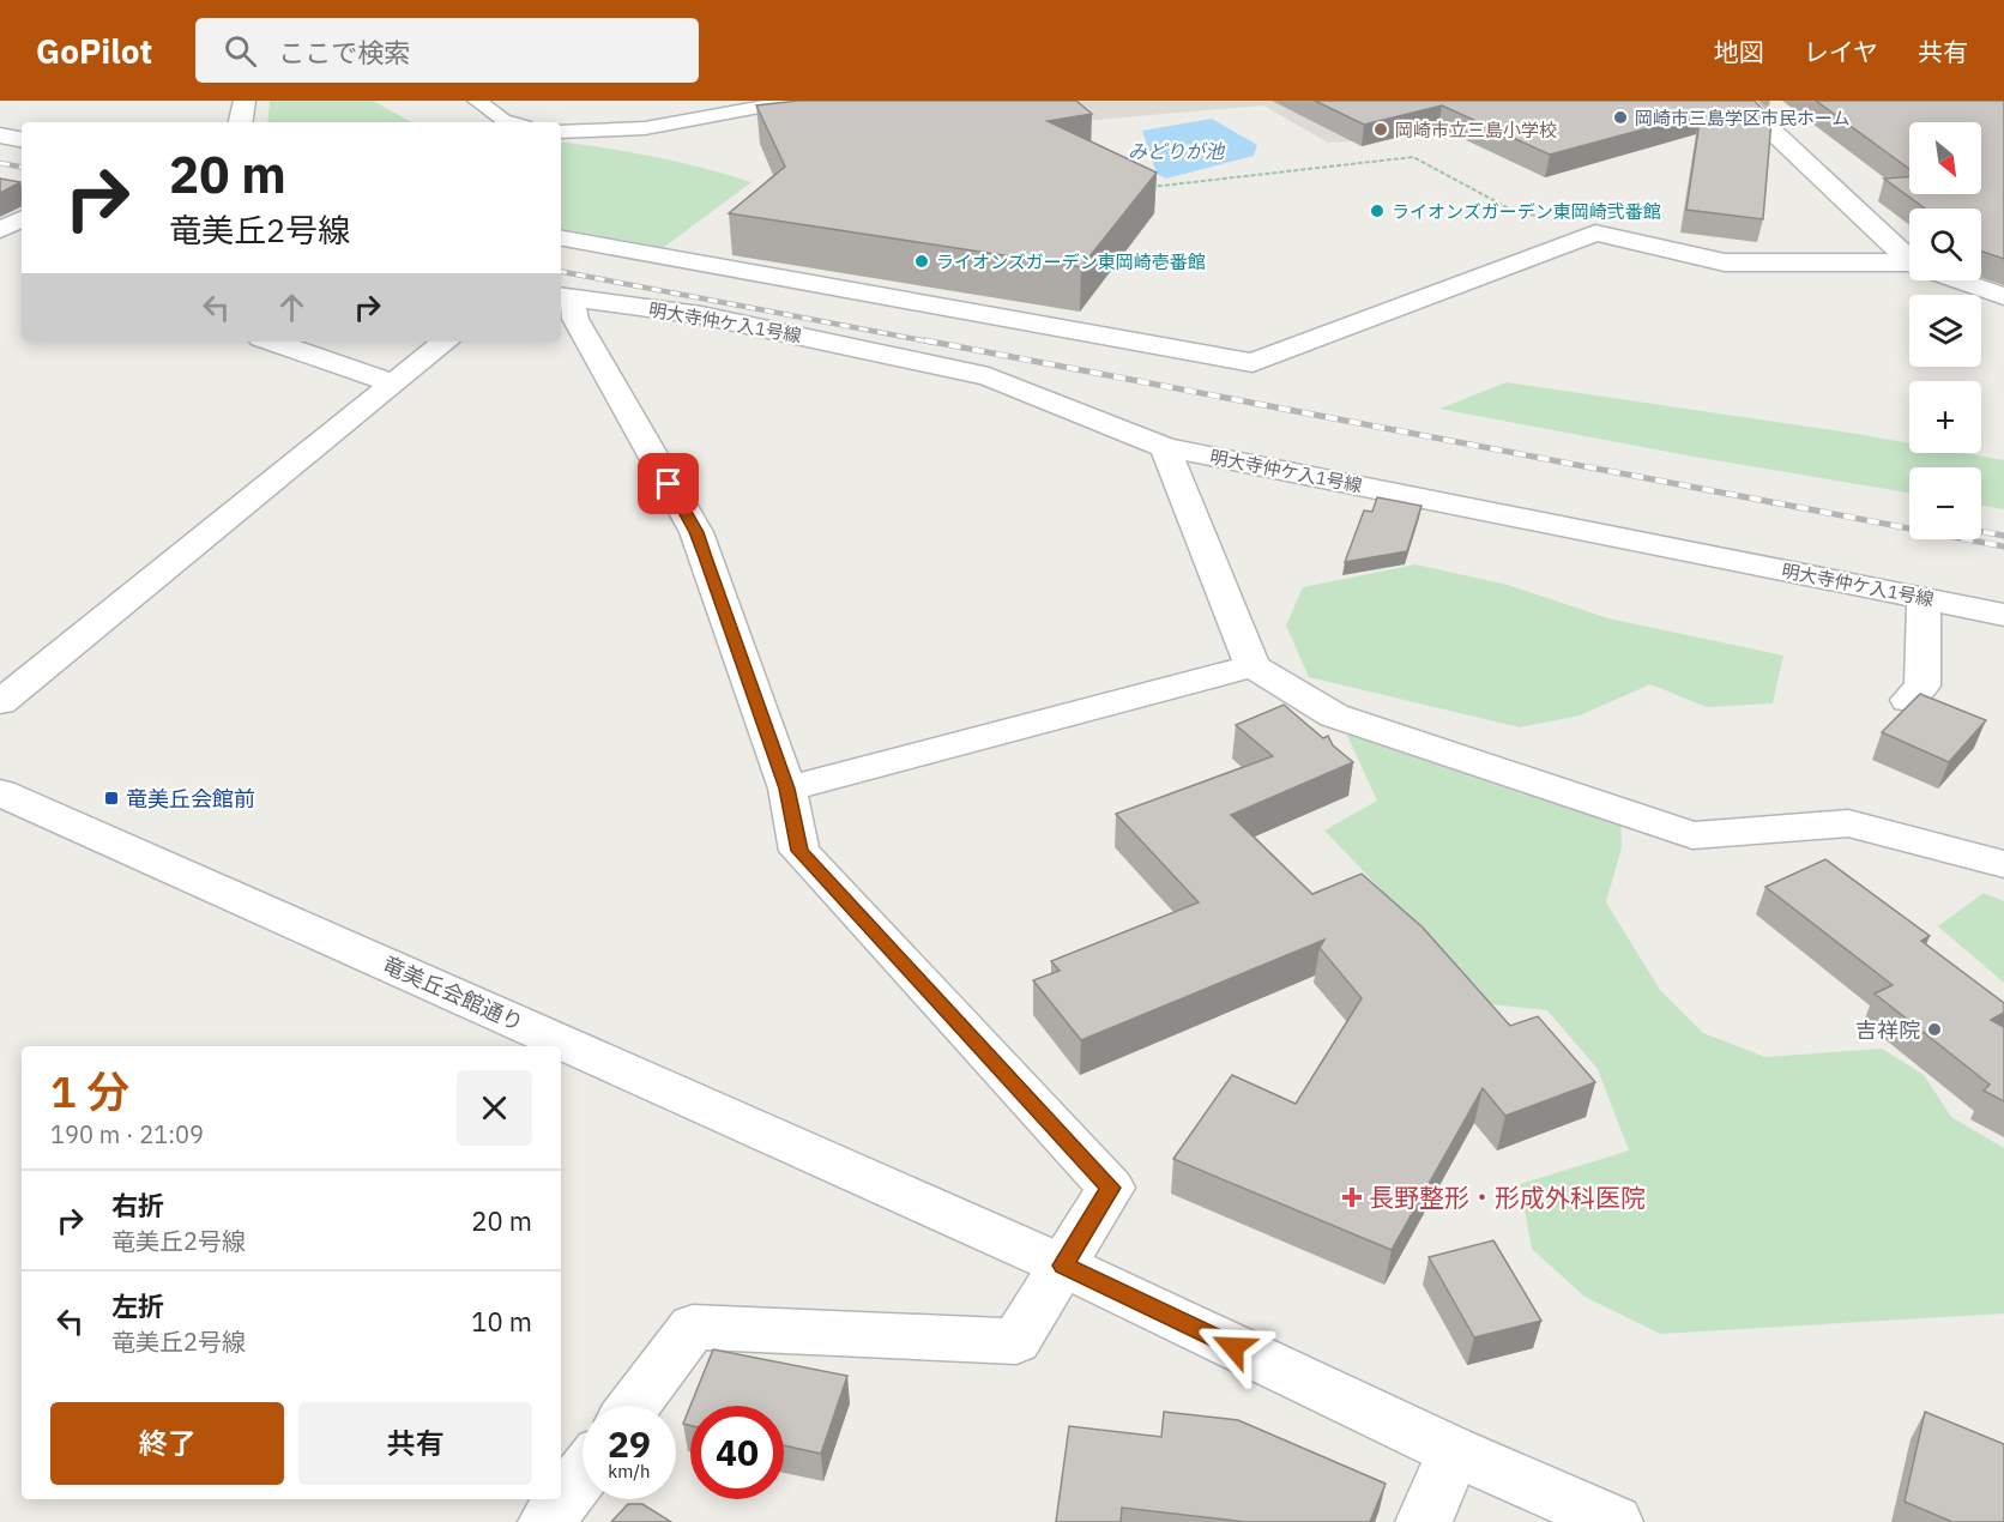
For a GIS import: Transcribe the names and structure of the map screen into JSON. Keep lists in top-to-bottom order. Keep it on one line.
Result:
{"streets":{"street":["明大寺仲ケ入1号線","竜美丘会館通り"]},"water":["みどりが池"],"places":{"other":["岡崎市三島学区市民ホーム","岡崎市立三島小学校","ライオンズガーデン東岡崎弐番館","ライオンズガーデン東岡崎壱番館","吉祥院"],"transit":["竜美丘会館前"],"health":["長野整形・形成外科医院"]},"north":"bottom right","page":{"header":"GoPilot","search":"ここで検索","nav":["地図","レイヤ","共有"],"map_buttons":["+","−"],"turn":["20 m","竜美丘2号線"],"heading":["1 分","190 m · 21:09"],"list":[{"name":"右折","note":"竜美丘2号線","value":"20 m"},{"name":"左折","note":"竜美丘2号線","value":"10 m"}],"buttons":["終了","共有"],"speed":"29 km/h","limit":"40"}}
